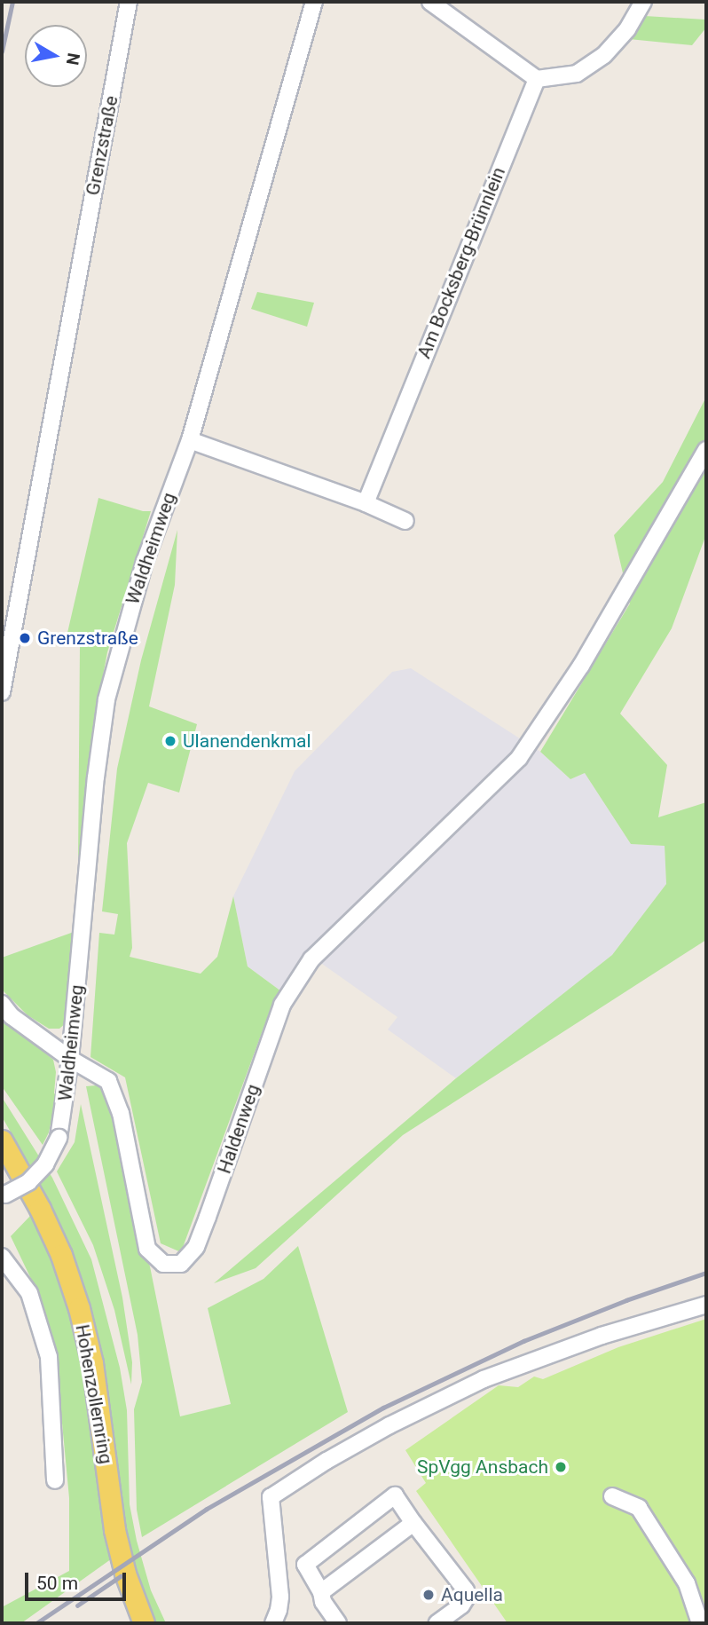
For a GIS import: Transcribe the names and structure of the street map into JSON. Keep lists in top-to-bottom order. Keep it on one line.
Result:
{"streets":{"main road":["Hohenzollernring"],"street":["Grenzstraße","Am Bocksberg-Brünnlein","Waldheimweg","Haldenweg"]},"crossings":[["Waldheimweg","Haldenweg"]],"places":["Grenzstraße","Ulanendenkmal","SpVgg Ansbach","Aquella"],"scale_bar":"50 m","north":"right"}
